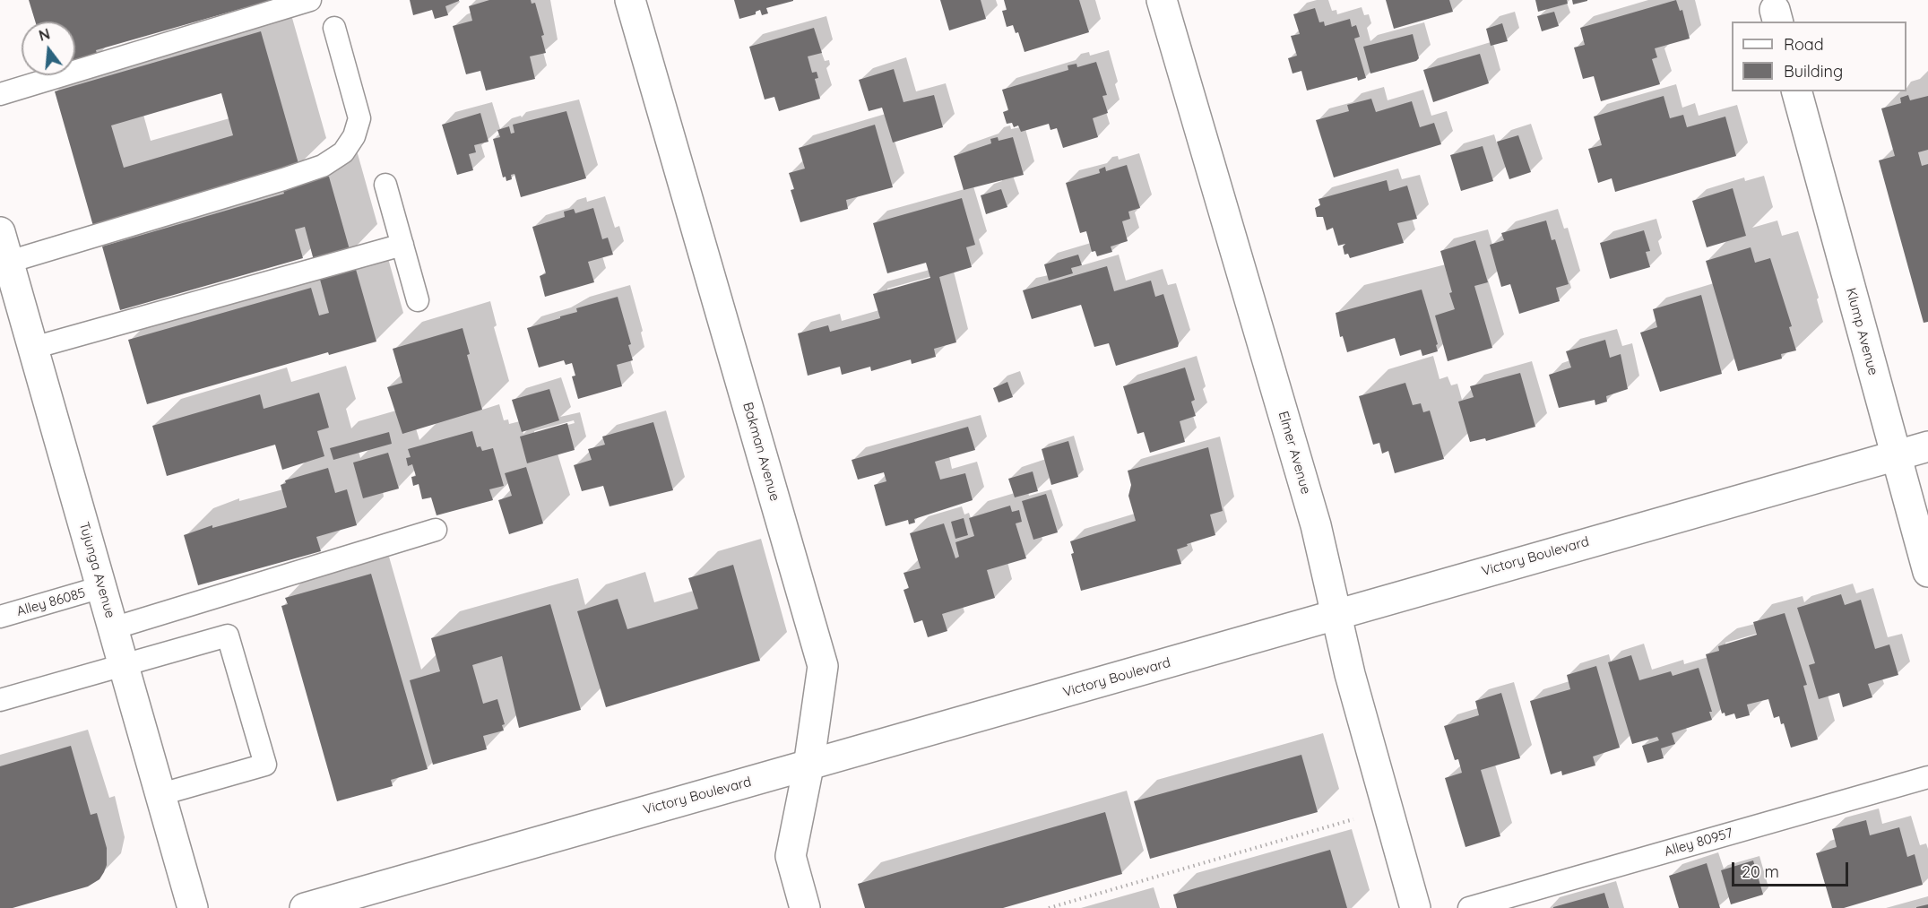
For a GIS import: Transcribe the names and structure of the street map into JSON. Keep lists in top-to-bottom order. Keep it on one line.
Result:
{"streets":{"street":["Klump Avenue","Bakman Avenue","Elmer Avenue","Victory Boulevard","Tujunga Avenue"],"lane":["Alley 86085","Alley 80957"]},"crossings":[["Klump Avenue","Victory Boulevard"],["Bakman Avenue","Victory Boulevard"],["Elmer Avenue","Victory Boulevard"],["Tujunga Avenue","Alley 86085"]],"legend":["Road","Building"],"scale_bar":"20 m","north":"top"}
